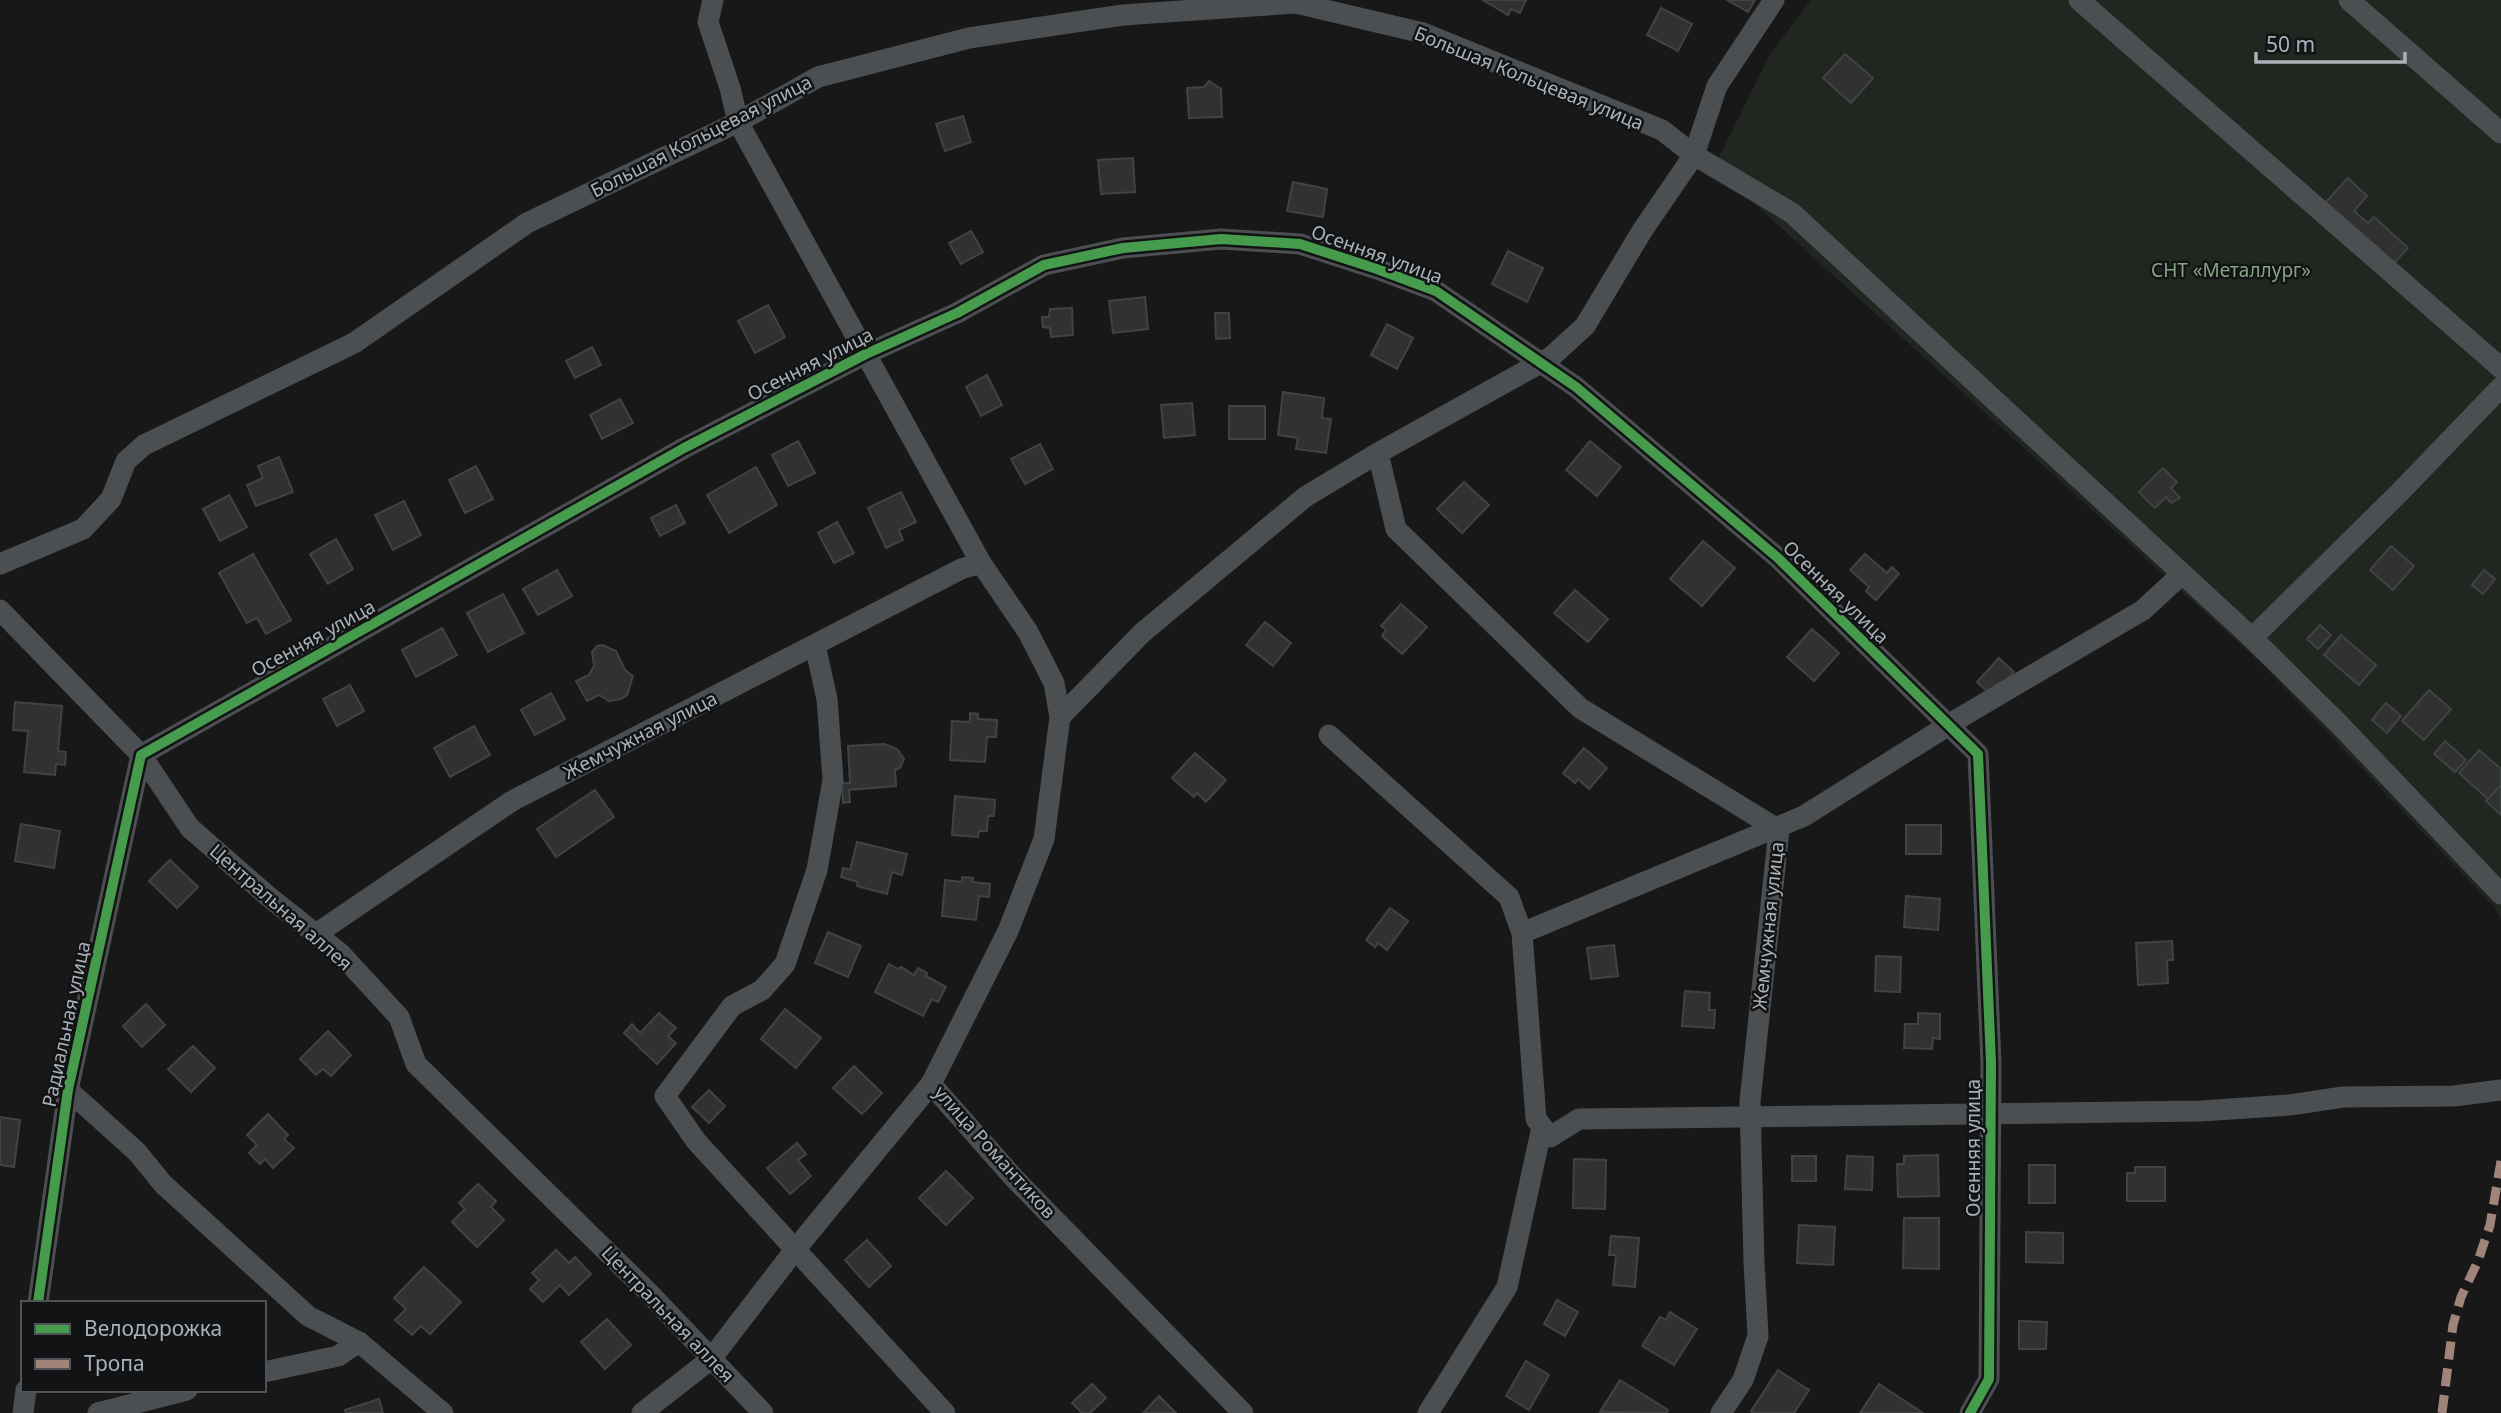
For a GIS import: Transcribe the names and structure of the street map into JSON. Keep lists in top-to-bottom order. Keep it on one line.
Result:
{"streets":{"street":["Большая Кольцевая улица","Осенняя улица","Жемчужная улица","Центральная аллея","Радиальная улица","улица Романтиков"]},"crossings":[["Большая Кольцевая улица","улица Романтиков"],["Осенняя улица","Центральная аллея"],["Осенняя улица","Радиальная улица"],["Осенняя улица","улица Романтиков"],["Жемчужная улица","Центральная аллея"],["Жемчужная улица","улица Романтиков"],["Центральная аллея","Радиальная улица"]],"parks":["СНТ «Металлург»"],"legend":["Велодорожка","Тропа"],"scale_bar":"50 m"}
